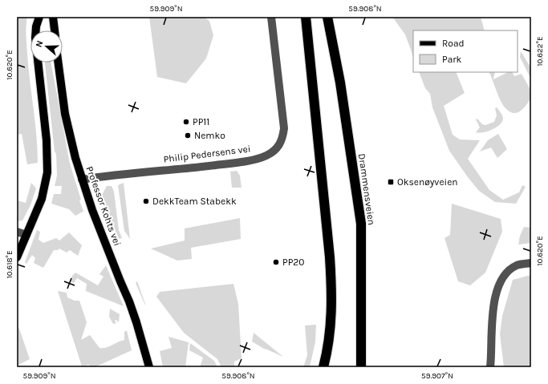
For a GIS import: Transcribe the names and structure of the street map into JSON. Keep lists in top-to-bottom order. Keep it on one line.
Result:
{"streets":{"highway":["Drammensveien"],"main road":["Professor Kohts vei"],"street":["Philip Pedersens vei"]},"crossings":[["Philip Pedersens vei","Professor Kohts vei"]],"places":{"other":["PP11","Nemko","DekkTeam Stabekk","PP20"],"transit":["Oksenøyveien"]},"legend":["Road","Park"],"north":"left","coordinates":["59.909°N","59.908°N","10.622°E","10.620°E","10.618°E","59.907°N"]}
